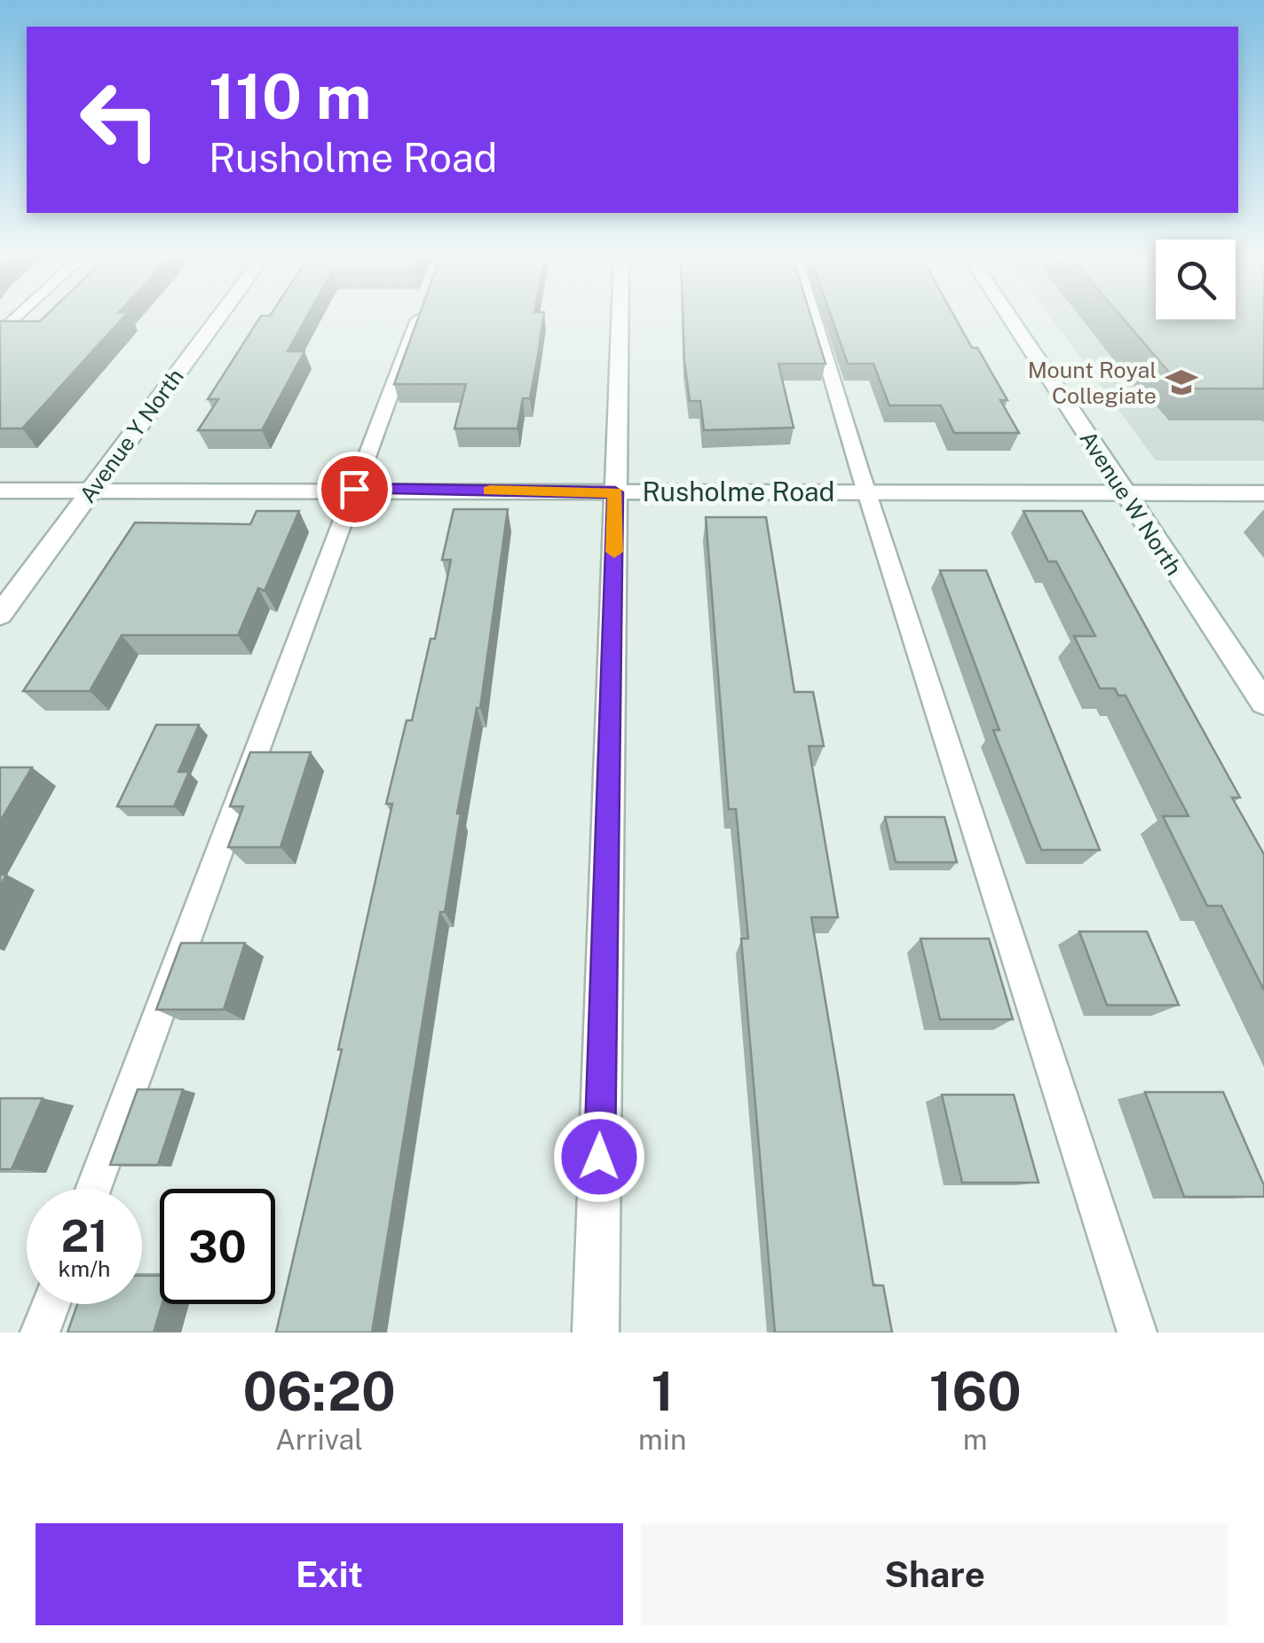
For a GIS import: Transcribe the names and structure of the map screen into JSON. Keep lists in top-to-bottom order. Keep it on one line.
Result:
{"streets":{"street":["Avenue Y North","Rusholme Road","Avenue W North"]},"crossings":[["Avenue Y North","Rusholme Road"],["Rusholme Road","Avenue W North"]],"places":{"school or university":["Mount Royal Collegiate"]},"page":{"turn":["110 m","Rusholme Road"],"speed":"21 km/h","limit":"30","eta":["06:20","Arrival","1","min","160","m"],"buttons":["Exit","Share"]}}
